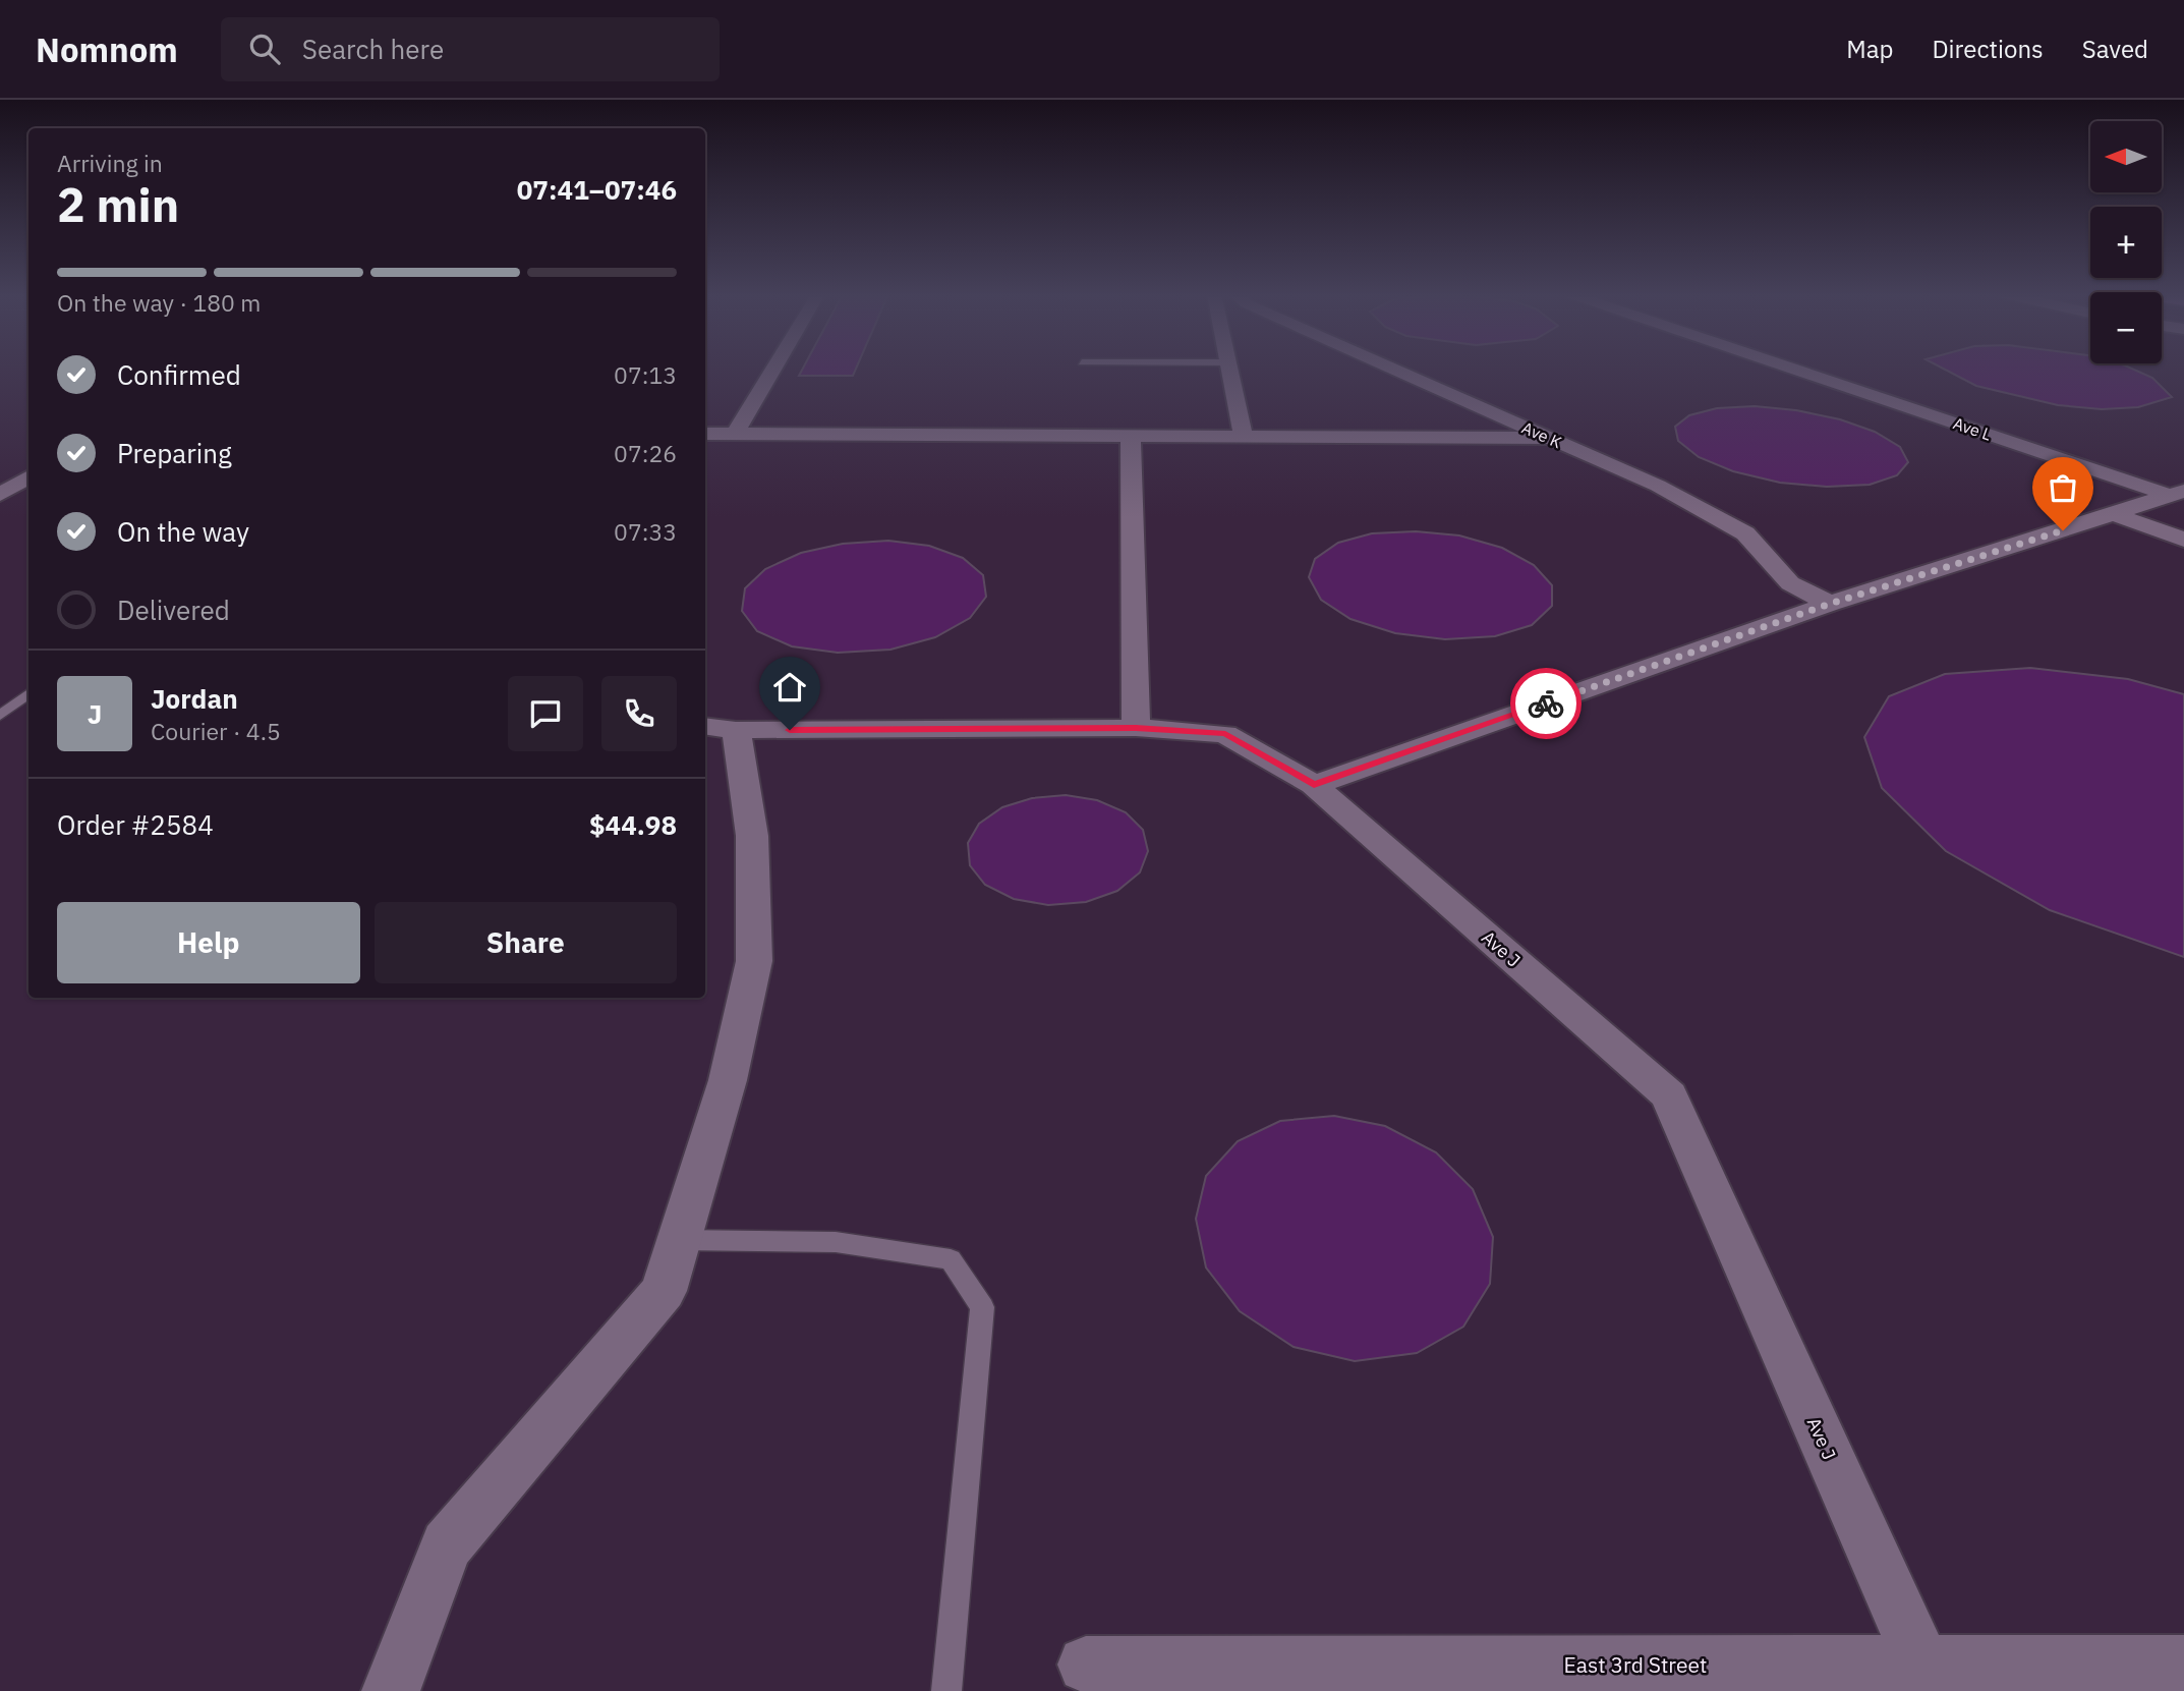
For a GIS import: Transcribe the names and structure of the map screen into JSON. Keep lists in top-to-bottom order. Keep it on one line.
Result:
{"streets":{"street":["Ave L","Ave K","Ave J","East 3rd Street"]},"crossings":[["Ave J","East 3rd Street"]],"north":"left","page":{"header":"Nomnom","search":"Search here","nav":["Map","Directions","Saved"],"map_buttons":["+","−"],"heading":["2 min","Arriving in","07:41–07:46"],"panel":["Jordan","Courier · 4.5","Order #2584","$44.98"],"bar":"On the way · 180 m","list":[["Confirmed","07:13"],["Preparing","07:26"],["On the way","07:33"],"Delivered"],"round":"J","buttons":["Help","Share"]}}
